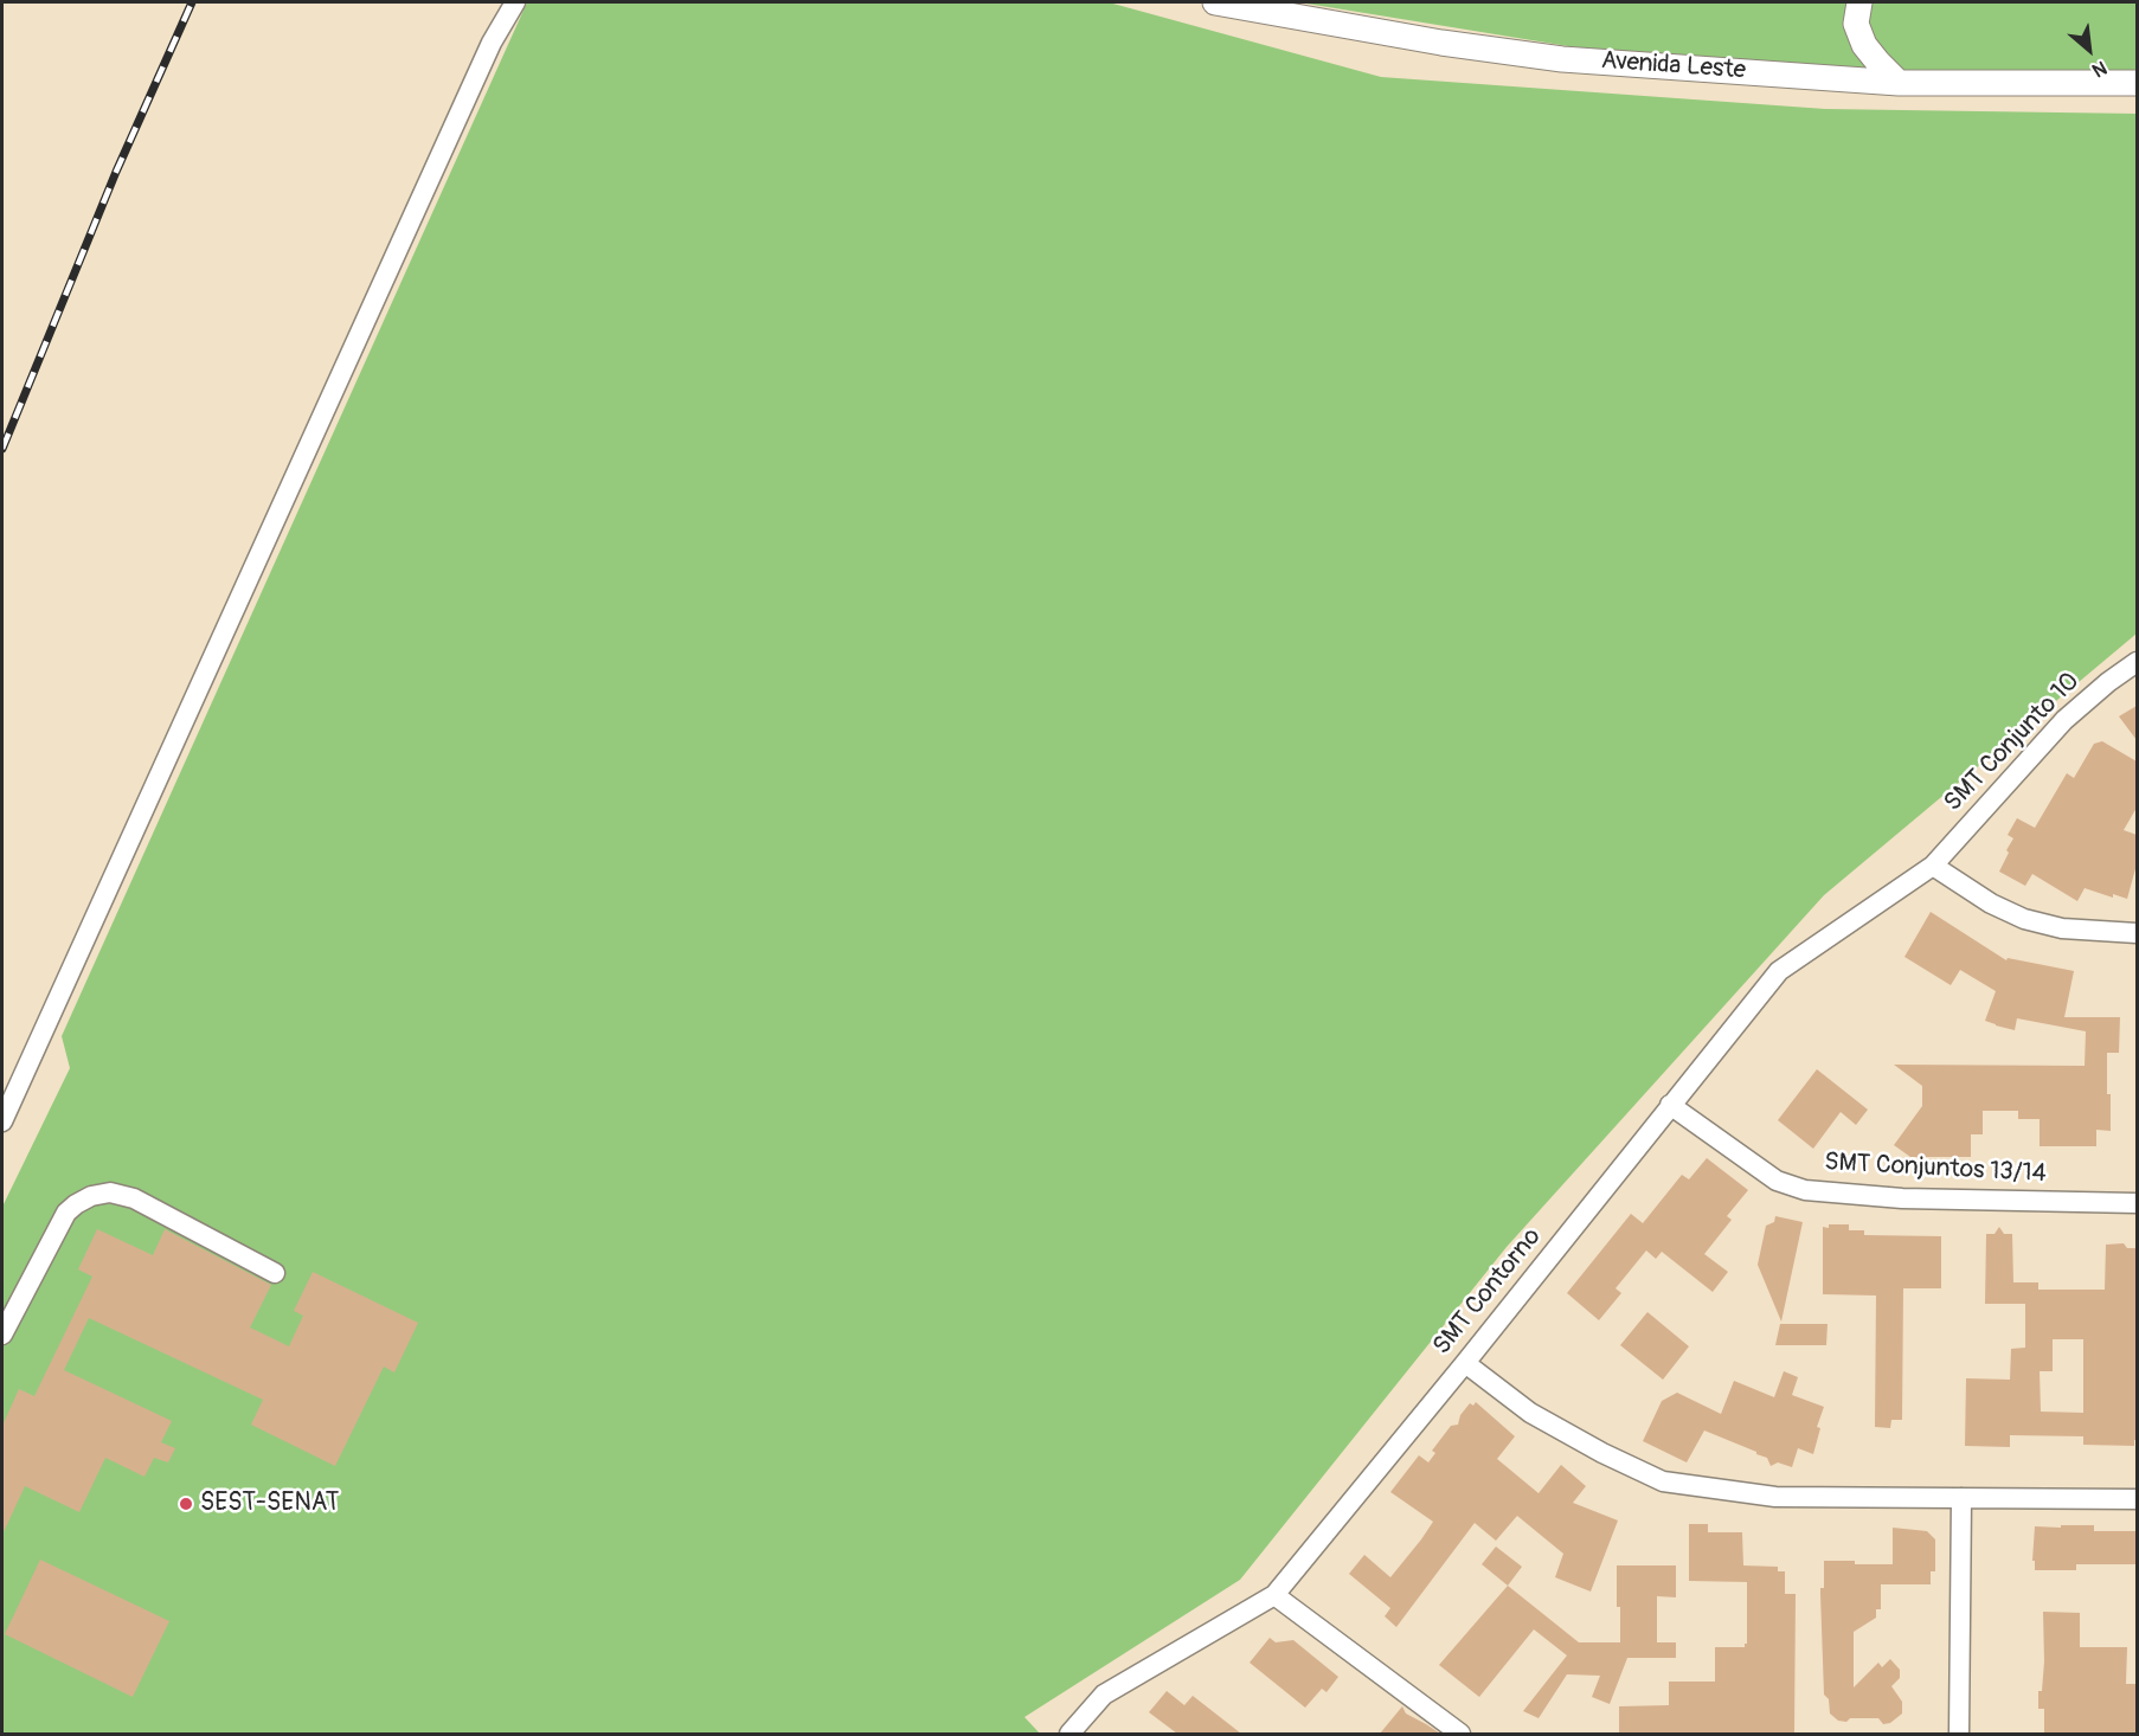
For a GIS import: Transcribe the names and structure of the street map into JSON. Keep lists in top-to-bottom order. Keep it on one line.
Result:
{"streets":{"main road":["Avenida Leste"],"street":["SMT Conjunto 10","SMT Conjuntos 13/14","SMT Contorno"]},"crossings":[["SMT Conjunto 10","SMT Contorno"],["SMT Conjuntos 13/14","SMT Contorno"]],"places":["SEST-SENAT"],"north":"bottom right"}
